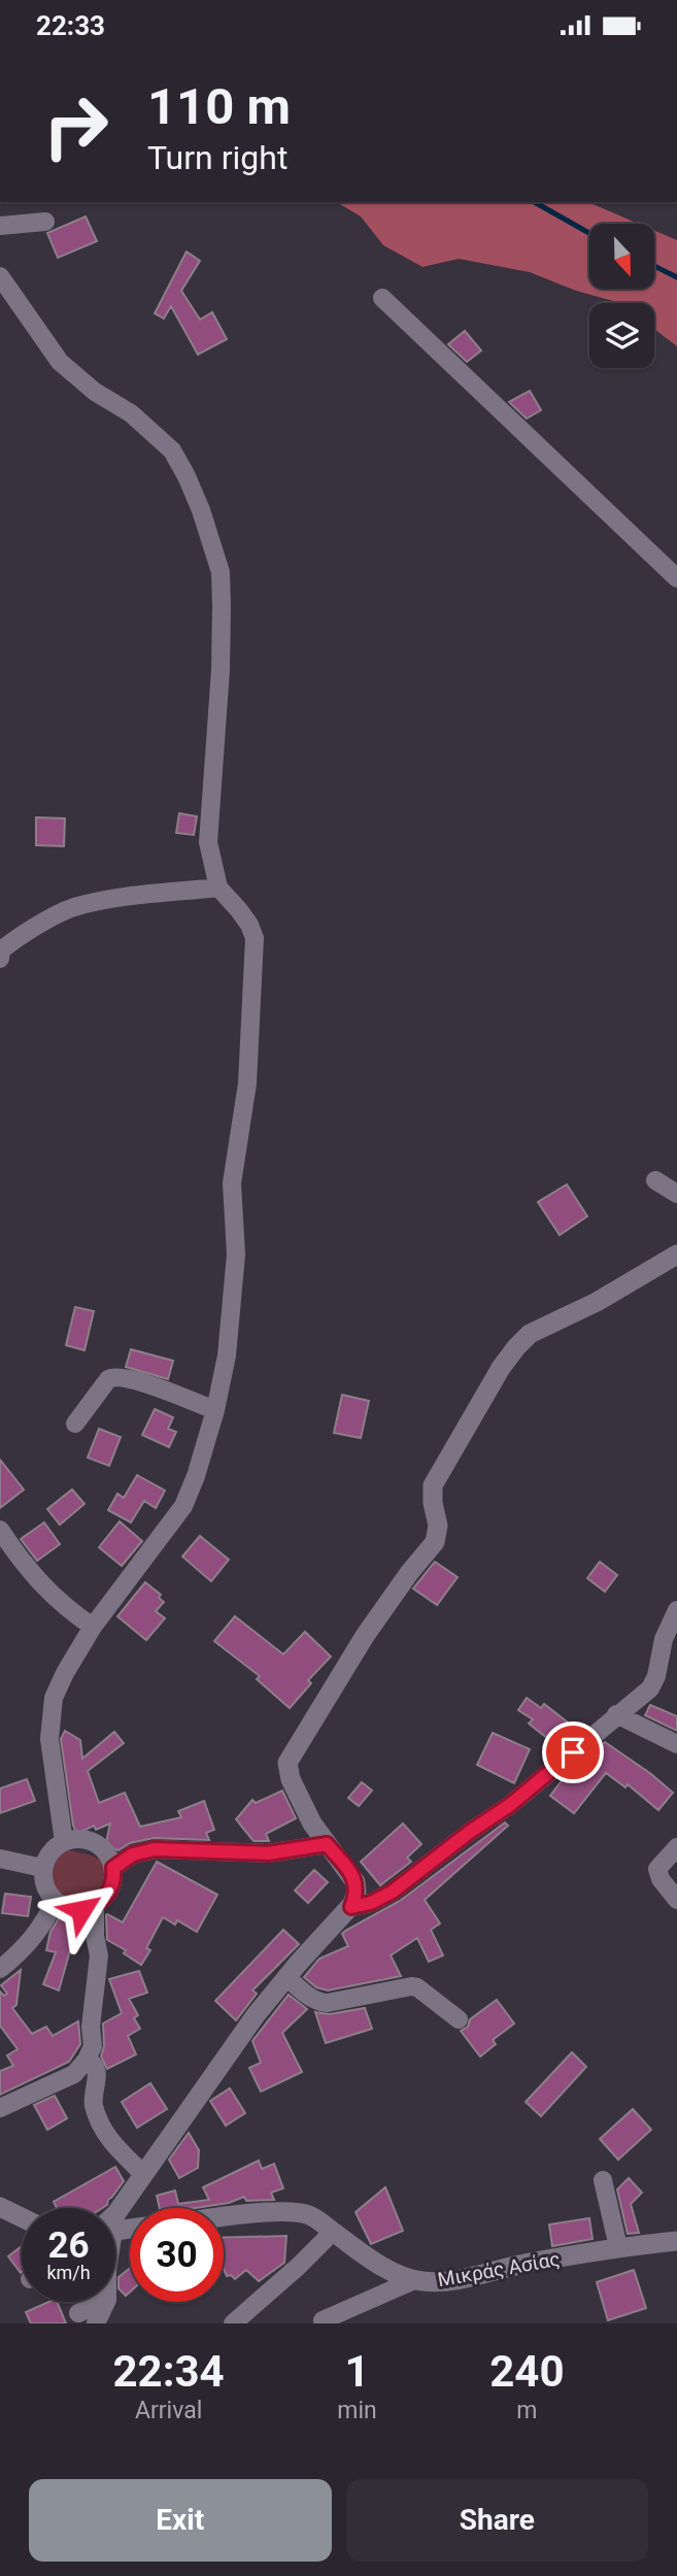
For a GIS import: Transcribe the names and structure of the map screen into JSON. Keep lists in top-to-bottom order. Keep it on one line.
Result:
{"streets":{"street":["Μικράς Ασίας"]},"north":"bottom","page":{"status":"22:33","turn":["110 m","Turn right"],"speed":"26 km/h","limit":"30","eta":["22:34","Arrival","1","min","240","m"],"buttons":["Exit","Share"]}}
